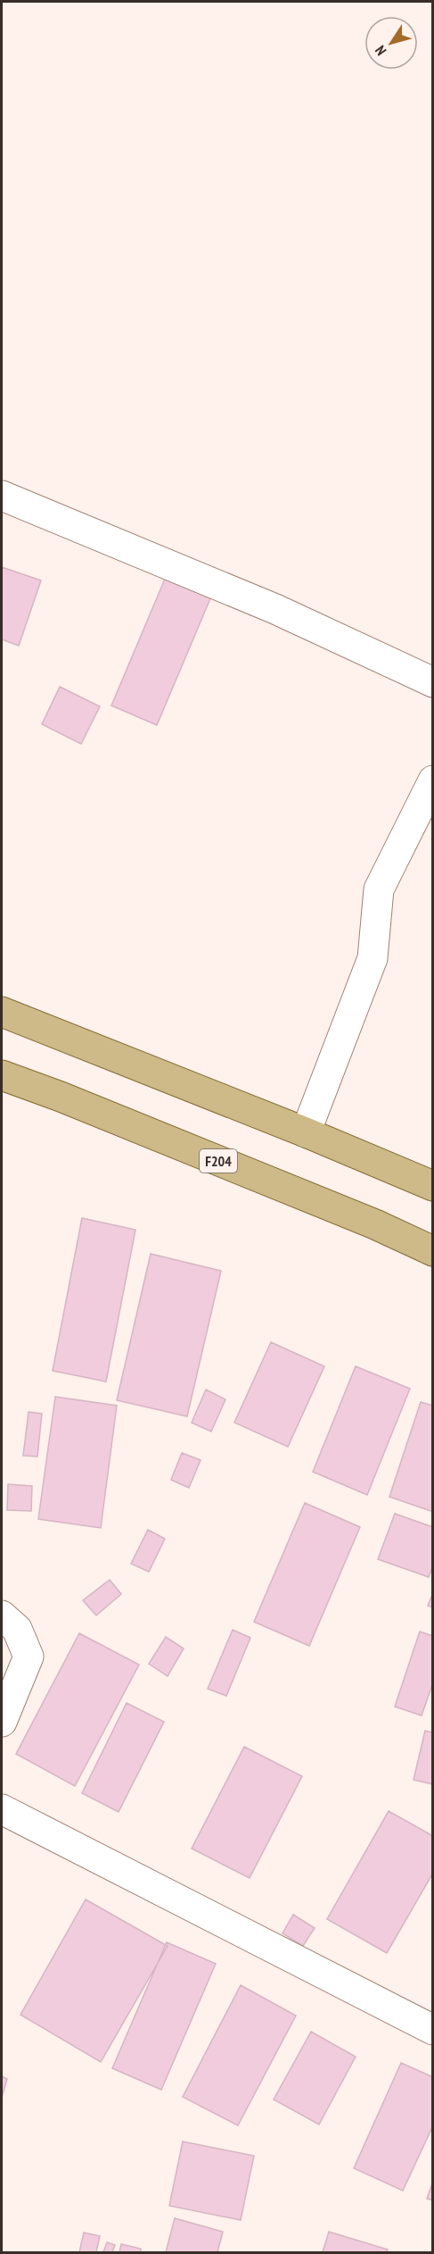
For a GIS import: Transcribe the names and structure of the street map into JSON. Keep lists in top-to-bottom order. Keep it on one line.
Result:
{"streets":{"main road":["F204"]},"north":"bottom left"}
